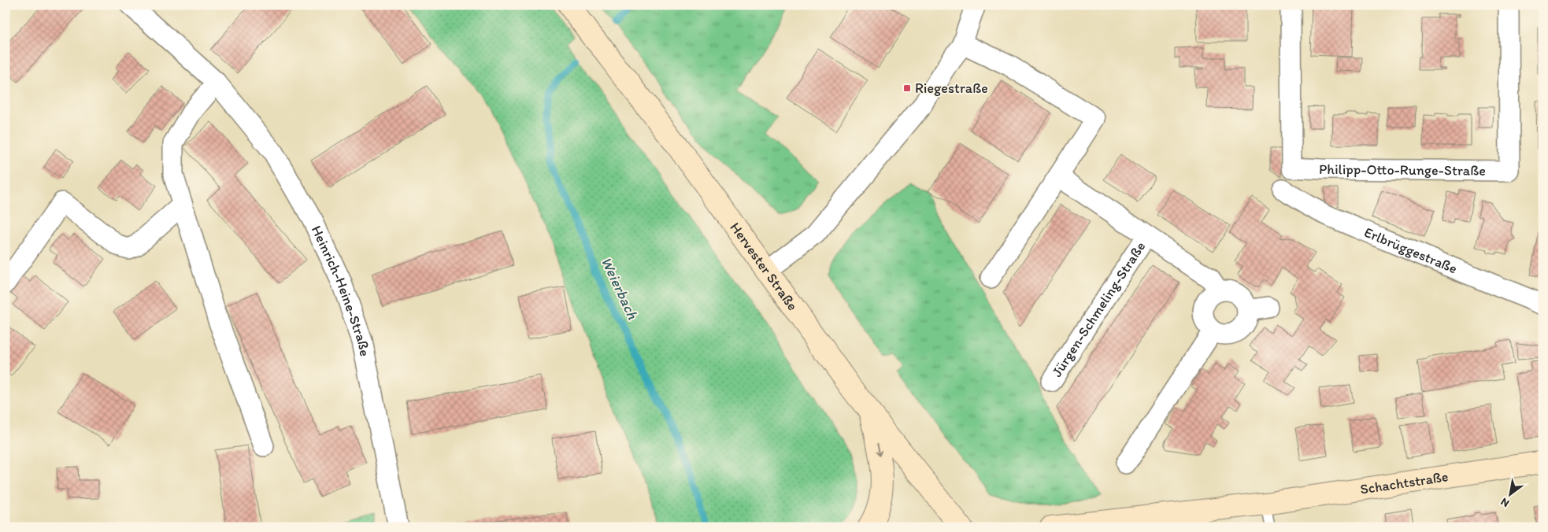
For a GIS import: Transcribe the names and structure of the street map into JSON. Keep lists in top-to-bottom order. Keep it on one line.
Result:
{"streets":{"street":["Philipp-Otto-Runge-Straße","Erlbrüggestraße","Hervester Straße","Heinrich-Heine-Straße","Jürgen-Schmeling-Straße","Schachtstraße"]},"water":["Weierbach"],"places":{"transit":["Riegestraße"]},"north":"bottom left"}
